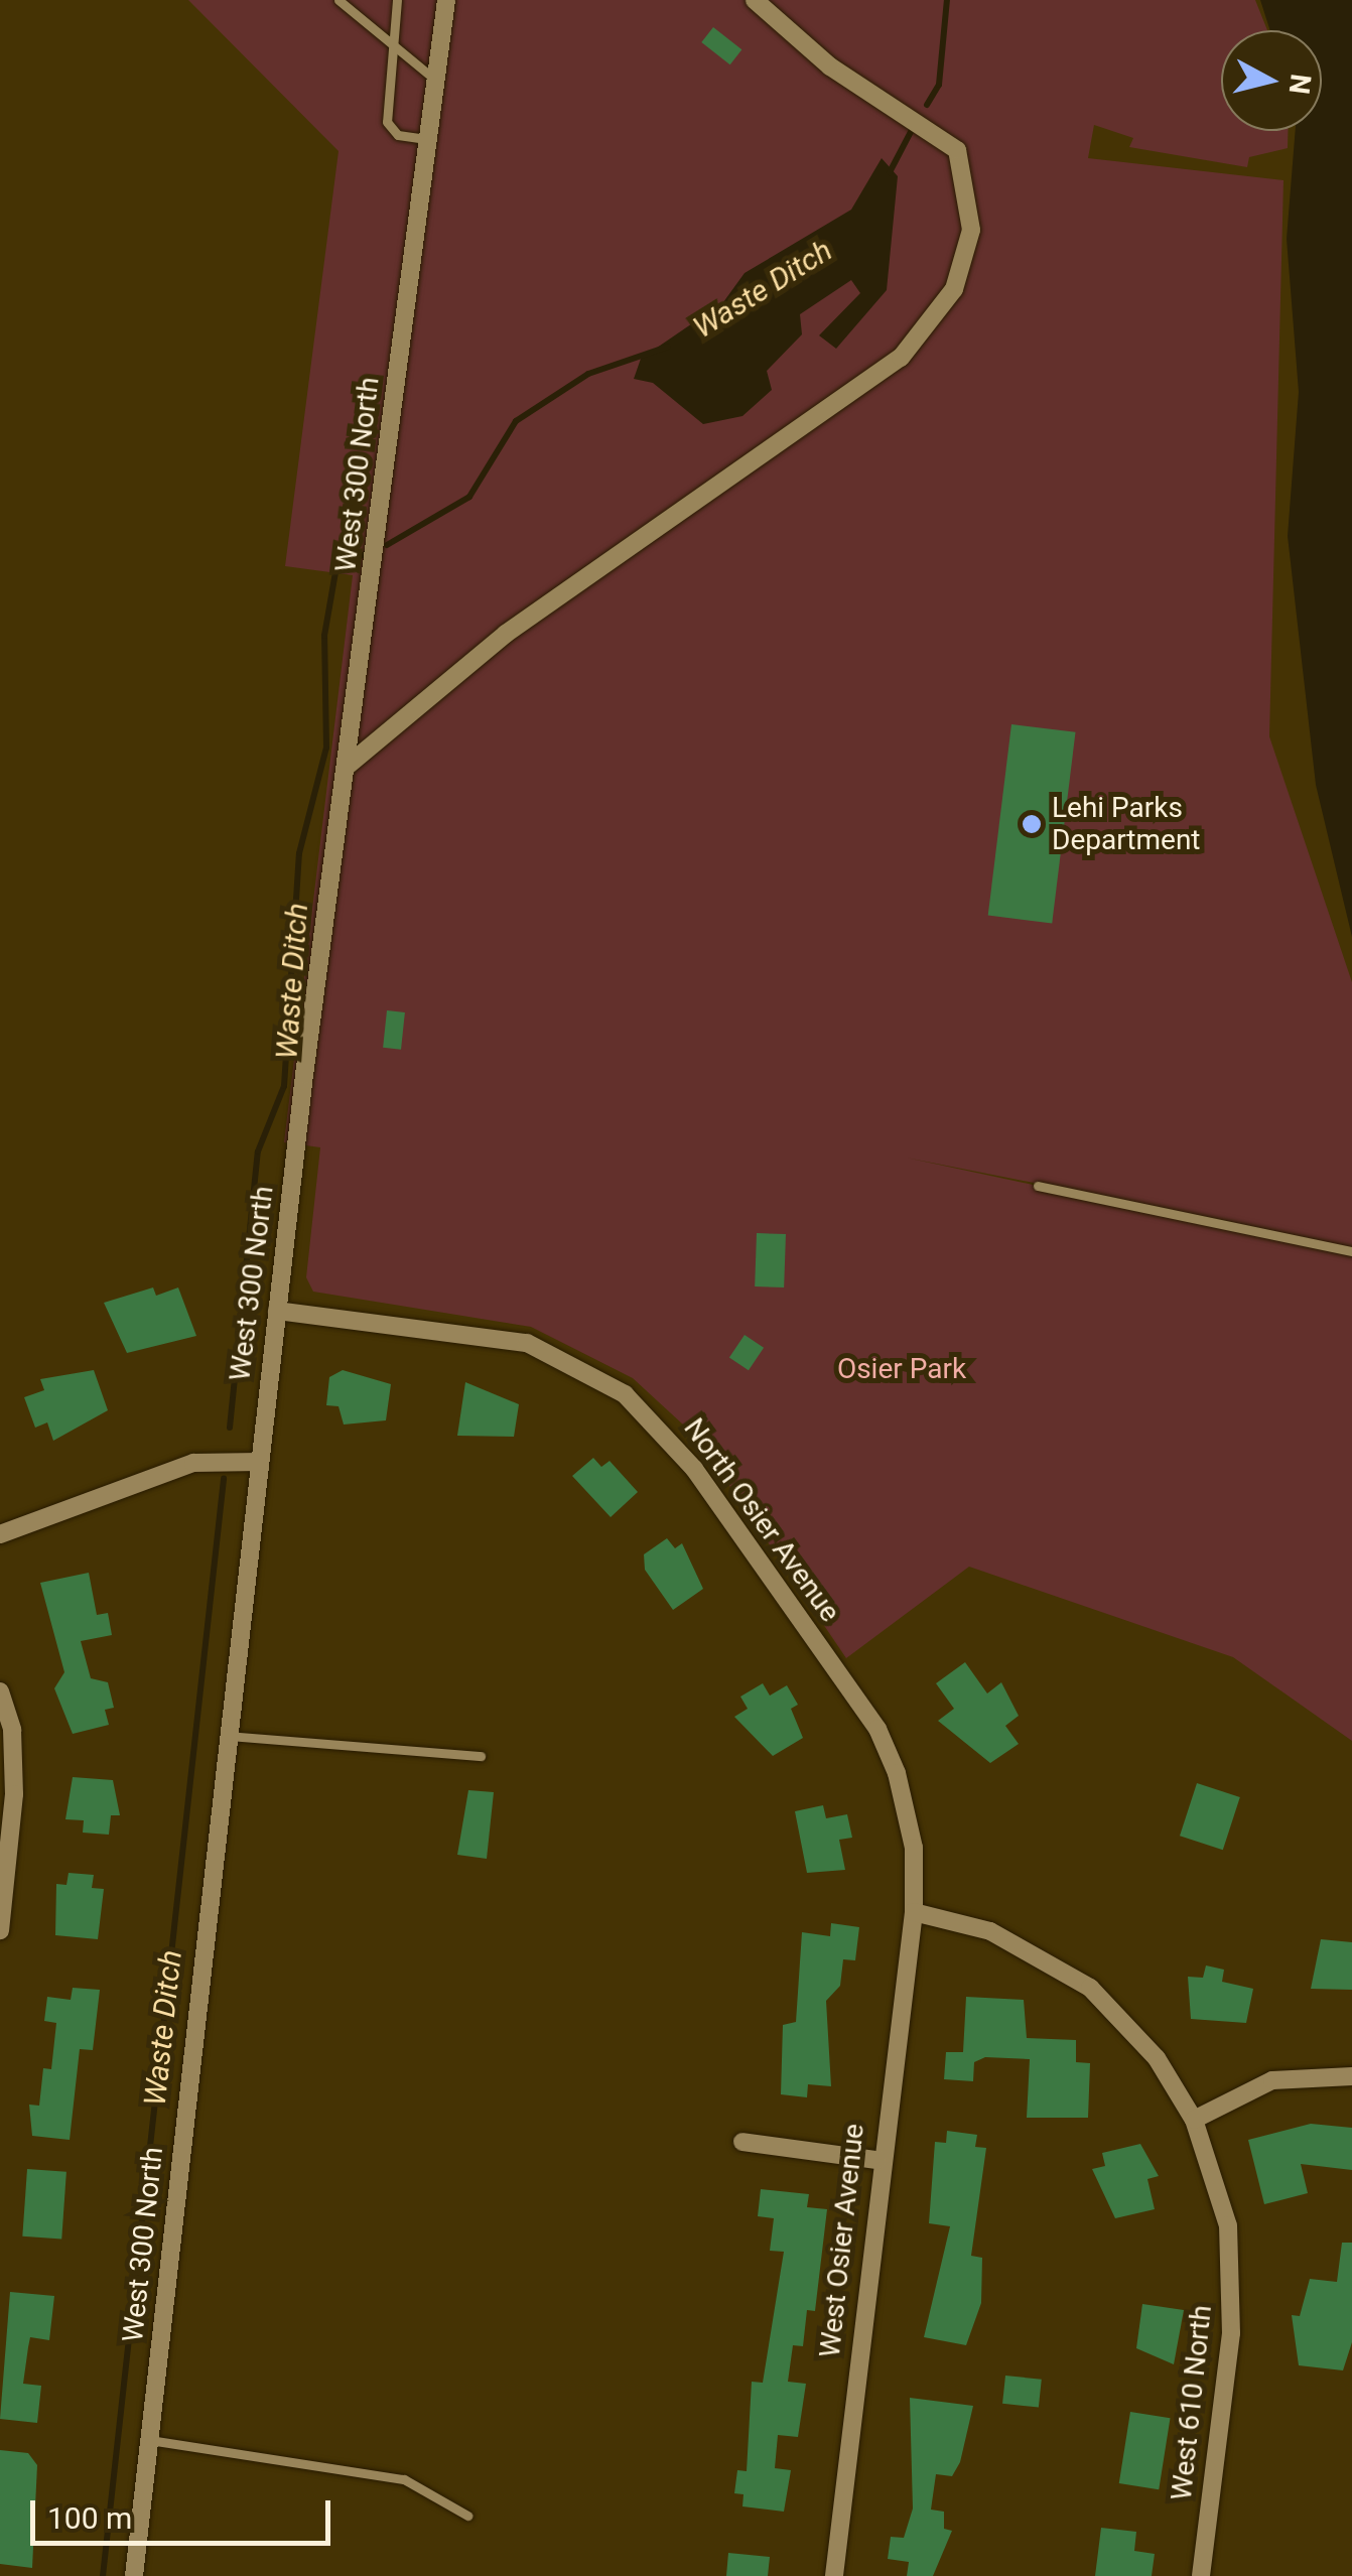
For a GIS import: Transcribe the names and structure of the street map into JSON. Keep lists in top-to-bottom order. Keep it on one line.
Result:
{"streets":{"street":["West 300 North","North Osier Avenue","West Osier Avenue","West 610 North"]},"crossings":[["West 300 North","North Osier Avenue"],["North Osier Avenue","West Osier Avenue"],["North Osier Avenue","West 610 North"],["West Osier Avenue","West 610 North"]],"water":["Waste Ditch"],"parks":["Osier Park"],"places":["Lehi Parks Department"],"scale_bar":"100 m","north":"right"}
